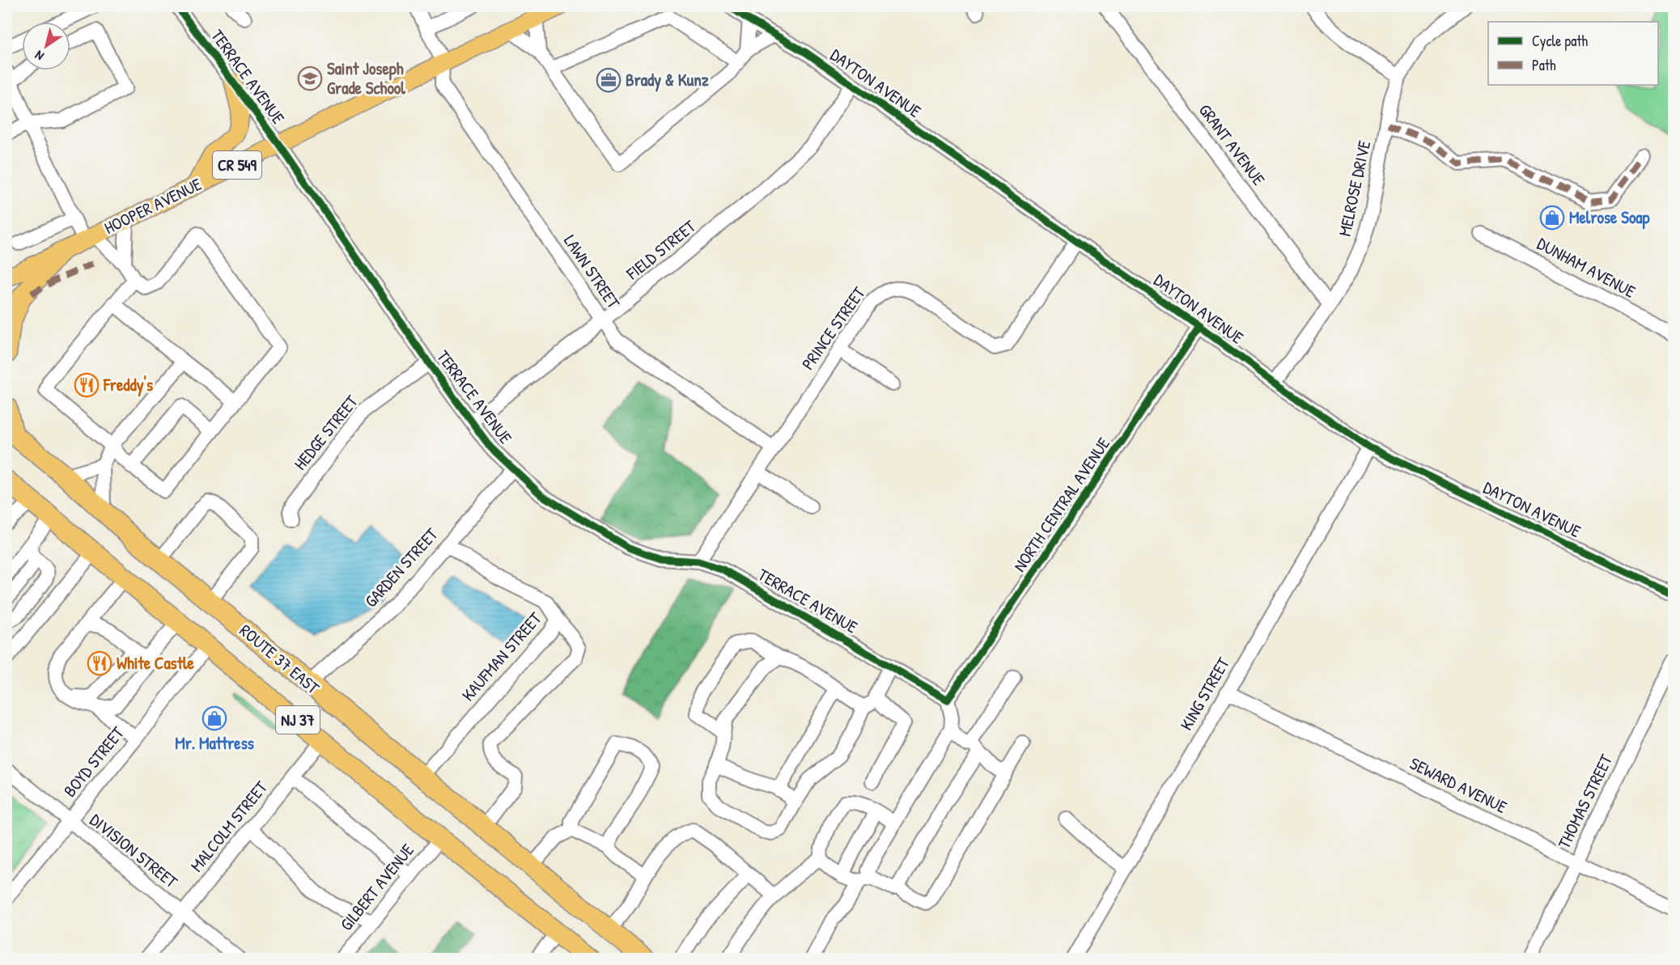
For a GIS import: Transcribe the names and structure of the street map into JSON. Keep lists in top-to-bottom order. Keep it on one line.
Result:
{"streets":{"highway":["ROUTE 37 EAST","NJ 37"],"main road":["CR 549","HOOPER AVENUE"],"street":["TERRACE AVENUE","DAYTON AVENUE","GRANT AVENUE","MELROSE DRIVE","FIELD STREET","DUNHAM AVENUE","LAWN STREET","PRINCE STREET","HEDGE STREET","NORTH CENTRAL AVENUE","GARDEN STREET","KAUFMAN STREET","KING STREET","BOYD STREET","SEWARD AVENUE","THOMAS STREET","MALCOLM STREET","DIVISION STREET","GILBERT AVENUE"]},"crossings":[["TERRACE AVENUE","HOOPER AVENUE"],["TERRACE AVENUE","FIELD STREET"],["TERRACE AVENUE","PRINCE STREET"],["TERRACE AVENUE","HEDGE STREET"],["TERRACE AVENUE","NORTH CENTRAL AVENUE"],["TERRACE AVENUE","GARDEN STREET"],["DAYTON AVENUE","MELROSE DRIVE"],["DAYTON AVENUE","FIELD STREET"],["DAYTON AVENUE","PRINCE STREET"],["DAYTON AVENUE","NORTH CENTRAL AVENUE"],["DAYTON AVENUE","KING STREET"],["GRANT AVENUE","MELROSE DRIVE"],["HOOPER AVENUE","LAWN STREET"],["FIELD STREET","LAWN STREET"],["LAWN STREET","PRINCE STREET"],["GARDEN STREET","KAUFMAN STREET"],["GARDEN STREET","ROUTE 37 EAST"],["KAUFMAN STREET","ROUTE 37 EAST"],["ROUTE 37 EAST","BOYD STREET"],["ROUTE 37 EAST","MALCOLM STREET"],["ROUTE 37 EAST","GILBERT AVENUE"],["KING STREET","SEWARD AVENUE"],["BOYD STREET","DIVISION STREET"],["SEWARD AVENUE","THOMAS STREET"],["MALCOLM STREET","DIVISION STREET"]],"places":{"school or university":["Saint Joseph Grade School"],"office":["Brady & Kunz"],"shop":["Melrose Soap","Mr. Mattress"],"restaurant":["Freddy's","White Castle"]},"legend":["Cycle path","Path"],"north":"bottom left"}
